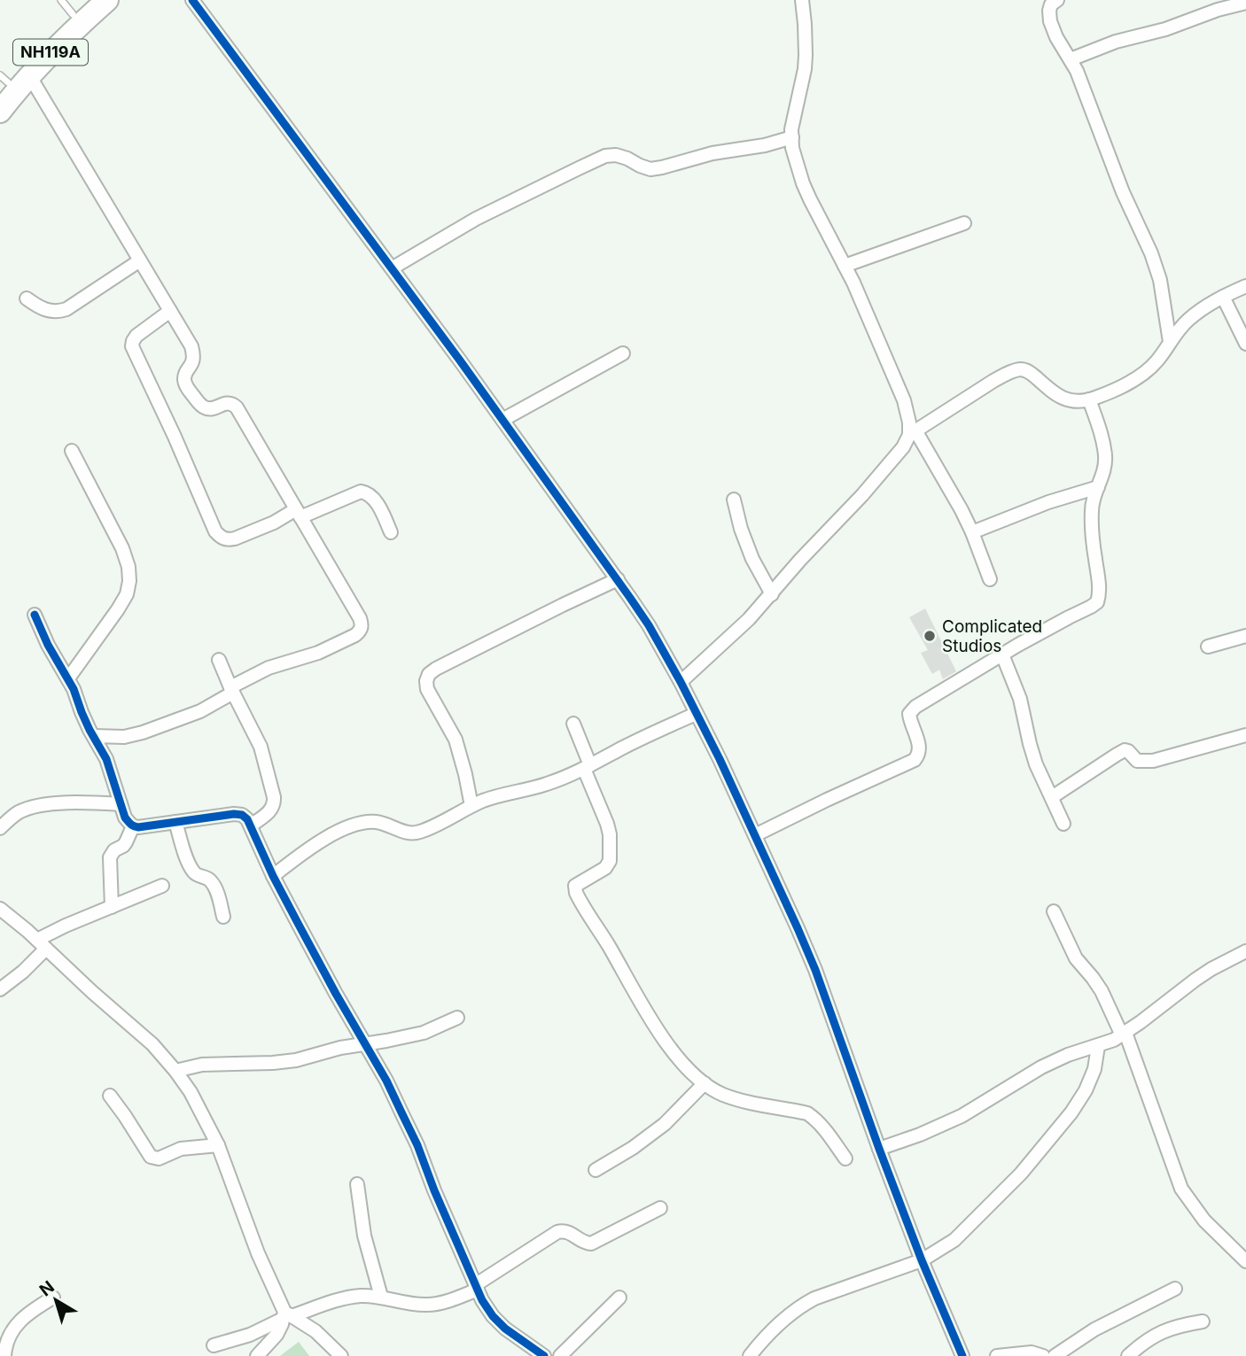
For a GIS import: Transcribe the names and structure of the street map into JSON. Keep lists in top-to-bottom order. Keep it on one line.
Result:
{"streets":{"highway":["NH119A"]},"places":["Complicated Studios"],"north":"top left"}
